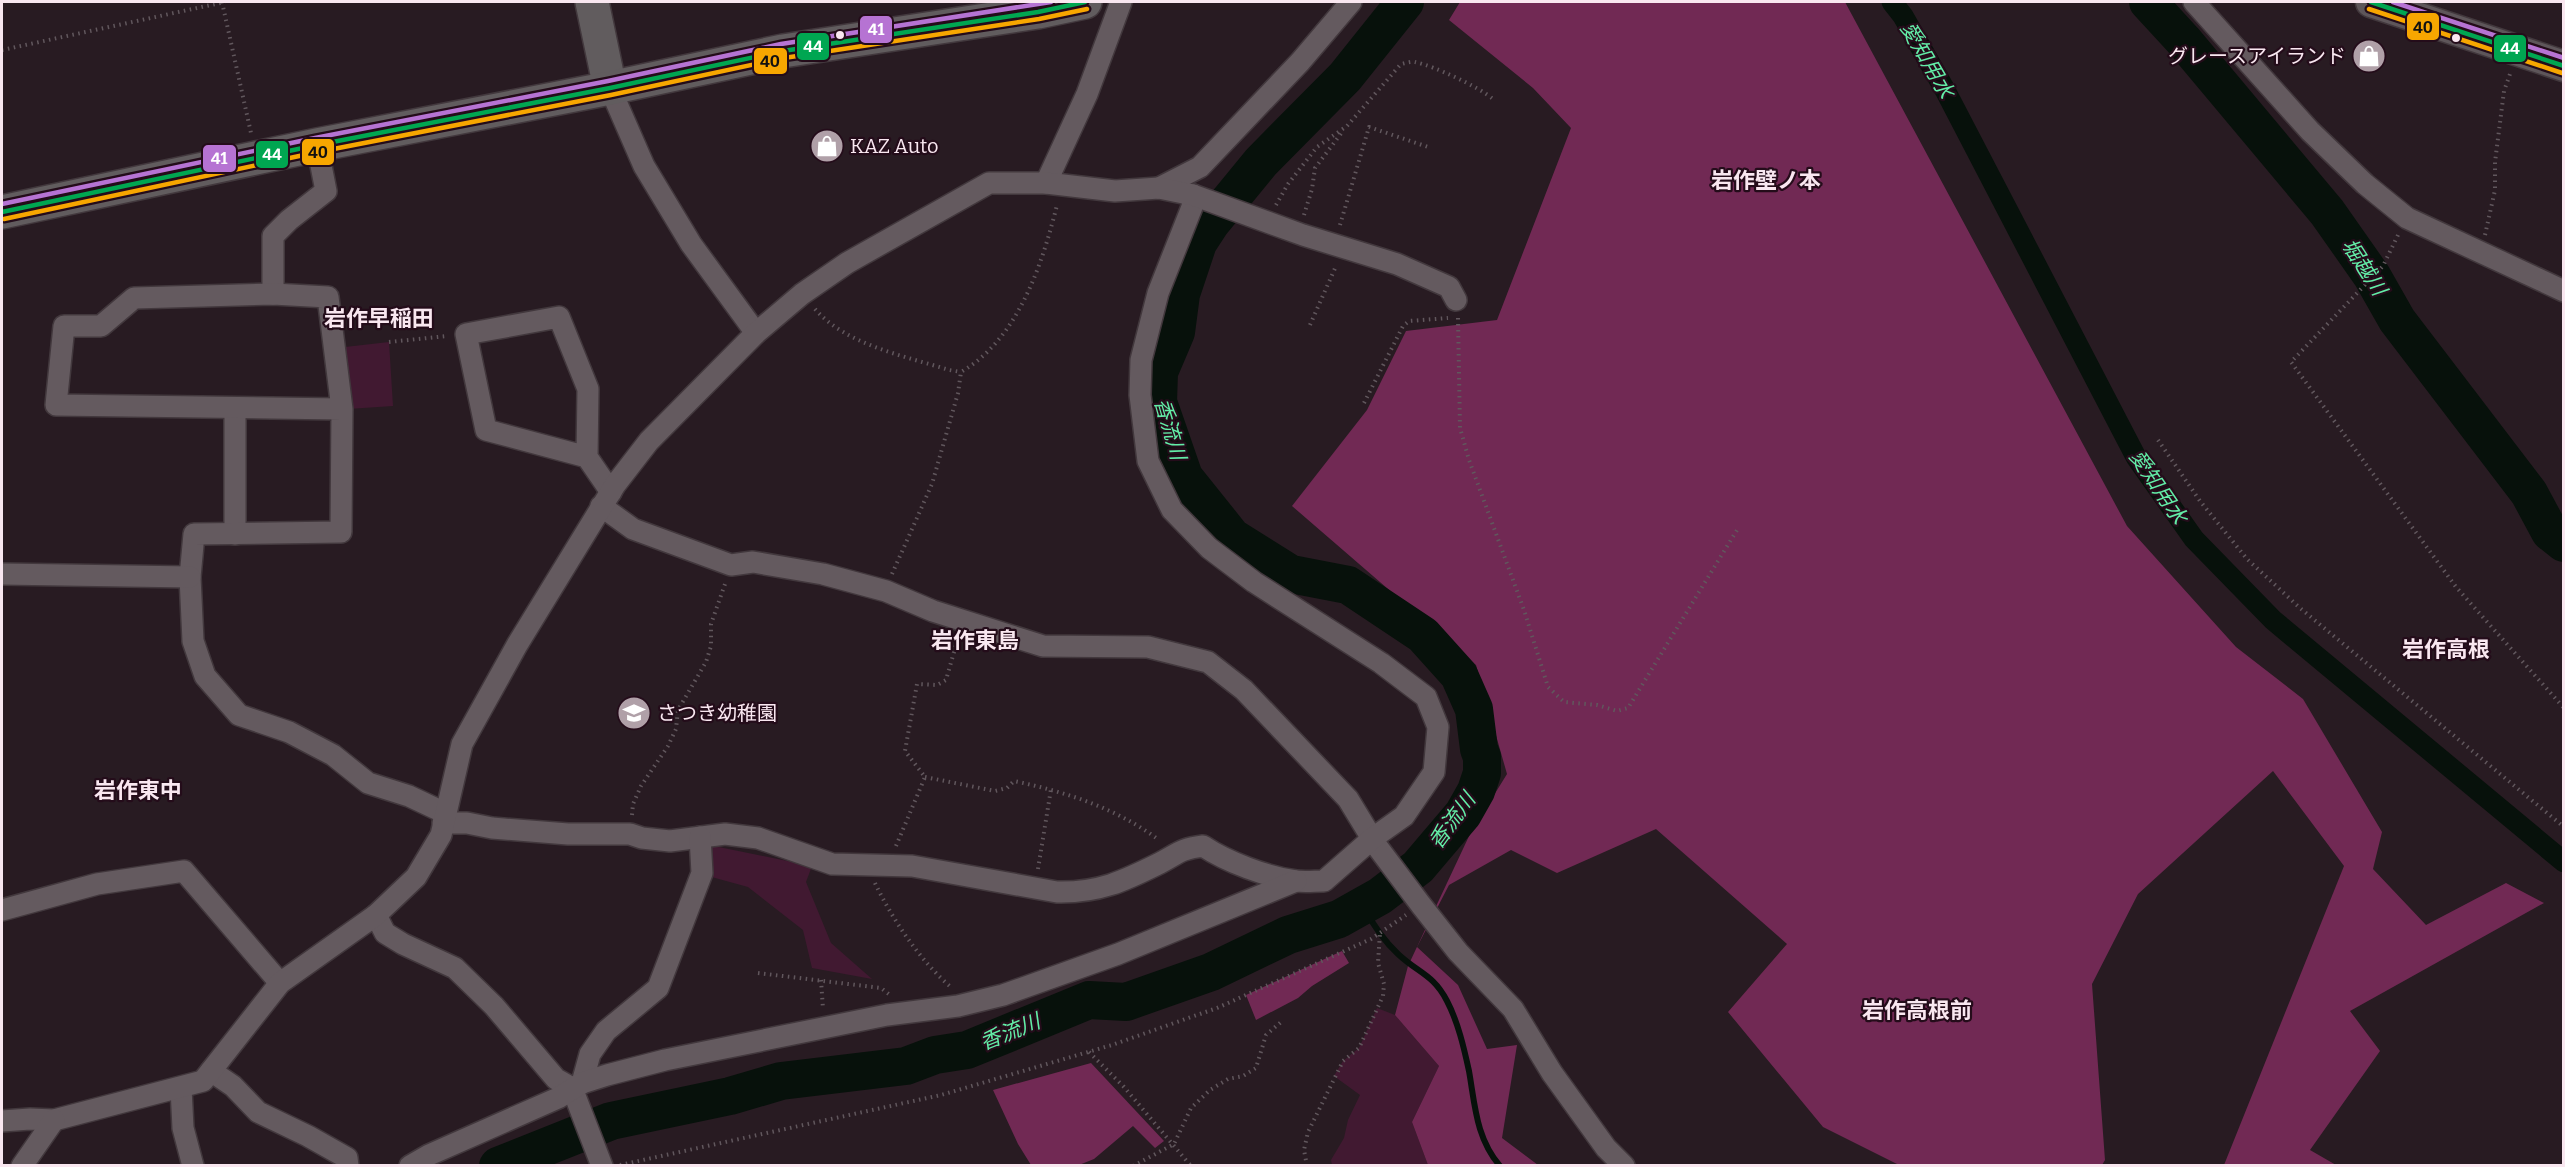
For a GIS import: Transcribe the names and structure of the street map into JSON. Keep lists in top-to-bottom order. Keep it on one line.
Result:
{"districts":["岩作壁ノ本","岩作早稲田","岩作東島","岩作高根","岩作東中","岩作高根前"],"water":["愛知用水","堀越川","香流川"],"places":{"shop":["グレースアイランド","KAZ Auto"],"school or university":["さつき幼稚園"]},"lines":["transit line 44","transit line 41","transit line 40"]}
